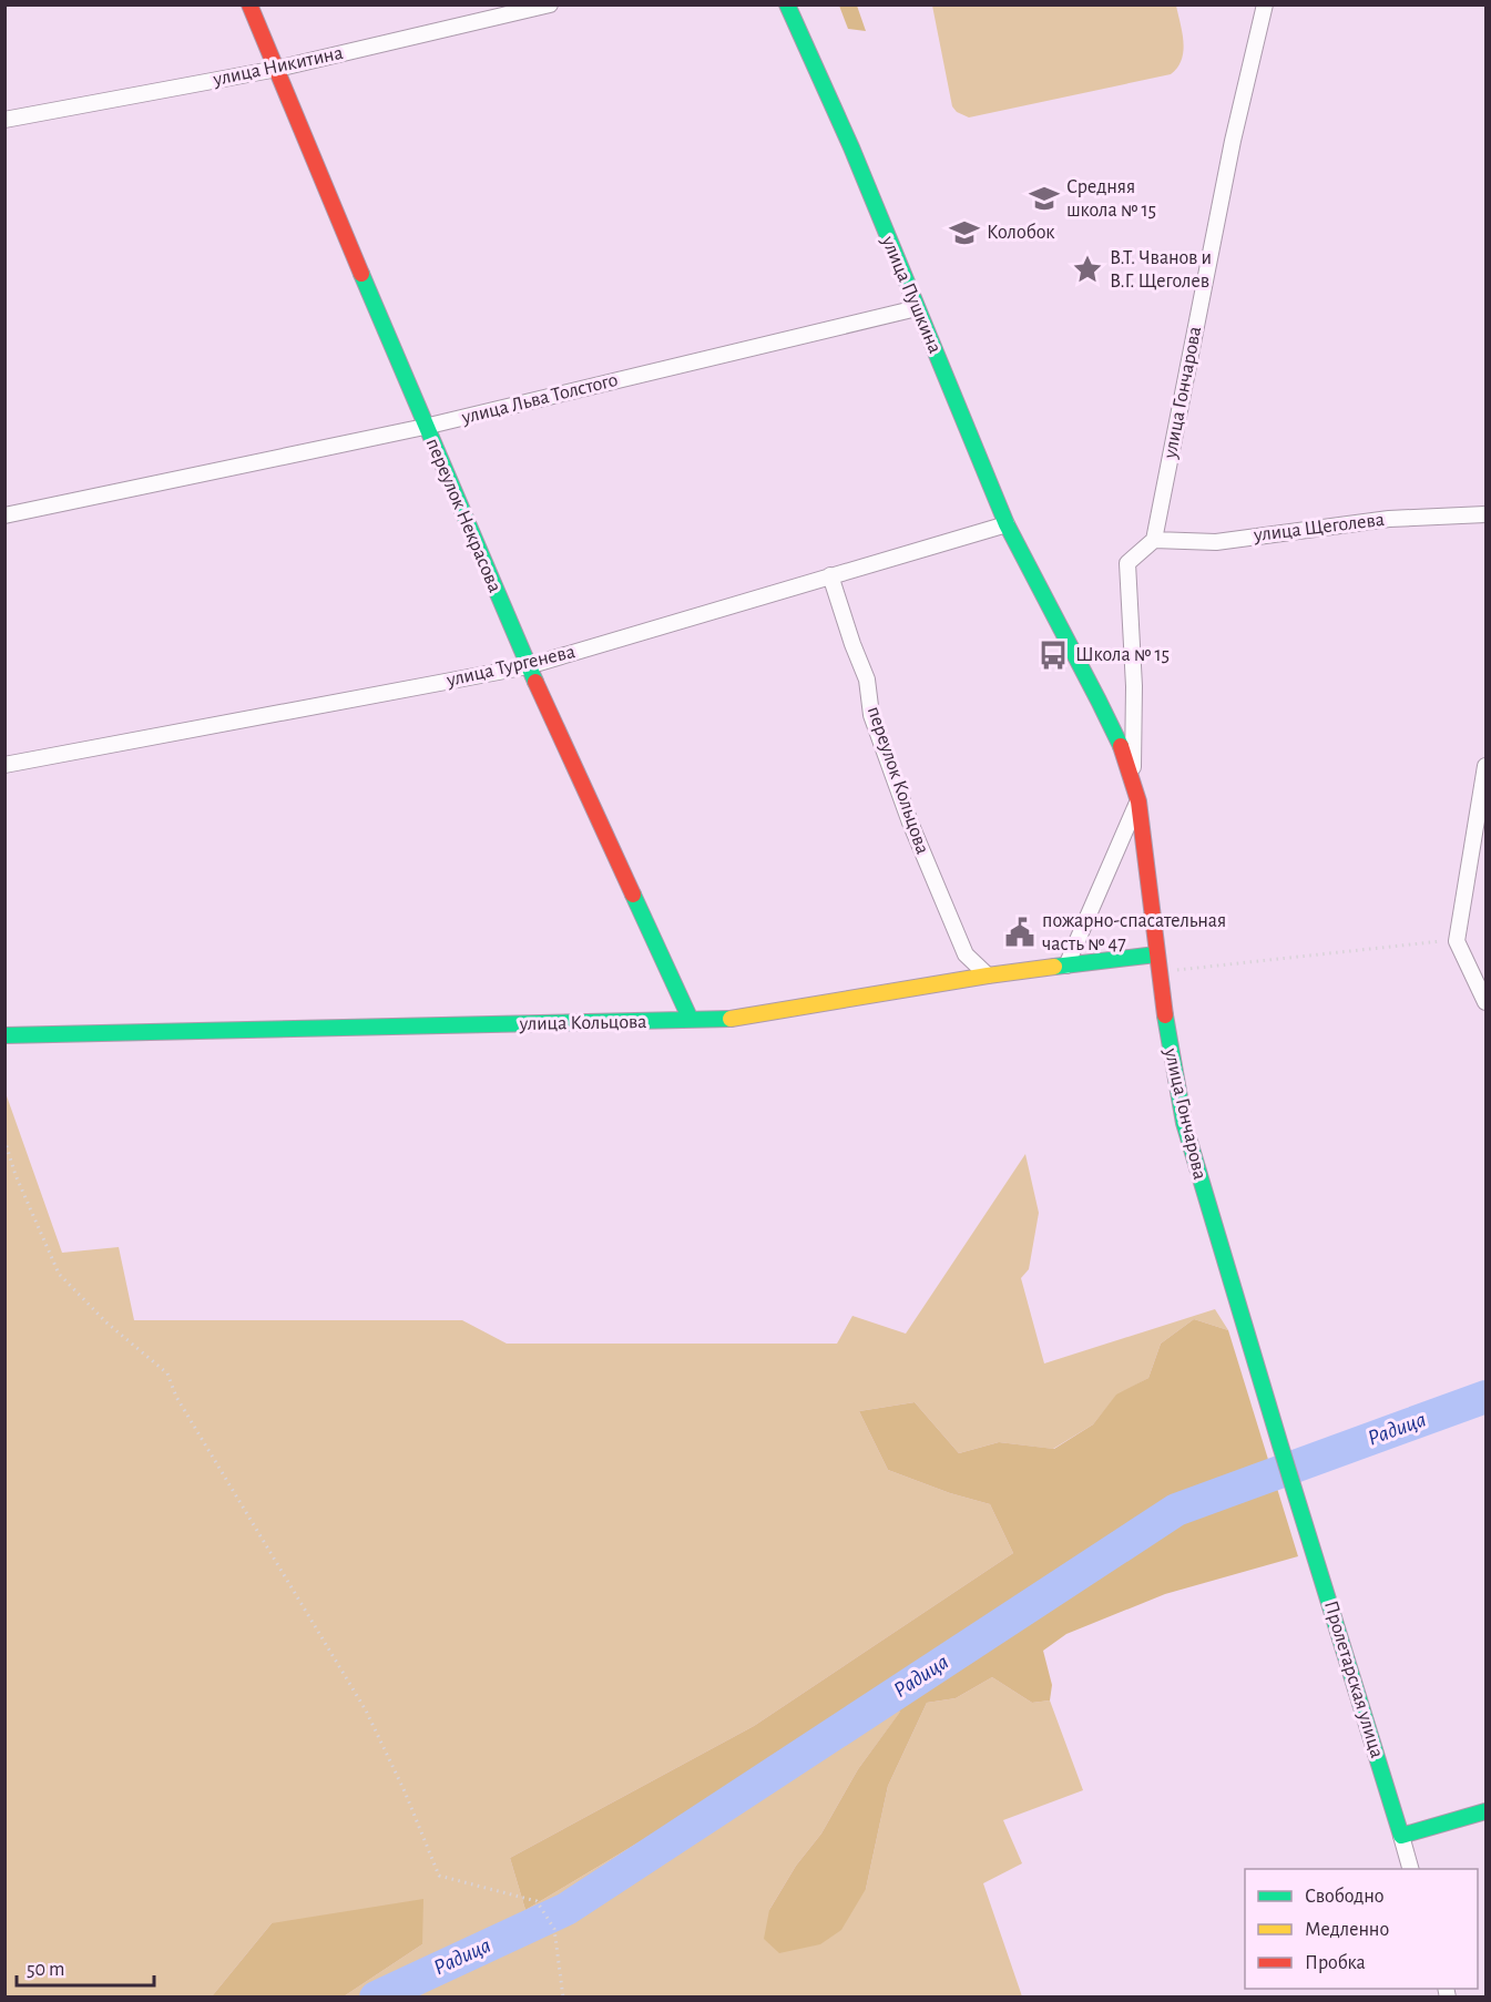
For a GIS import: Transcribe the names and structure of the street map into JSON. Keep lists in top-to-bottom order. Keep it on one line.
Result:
{"streets":{"street":["улица Никитина","улица Пушкина","улица Гончарова","улица Льва Толстого","переулок Некрасова","улица Щеголева","улица Тургенева","переулок Кольцова","улица Кольцова","Пролетарская улица"]},"crossings":[["улица Никитина","переулок Некрасова"],["улица Пушкина","улица Гончарова"],["улица Пушкина","улица Льва Толстого"],["улица Пушкина","улица Тургенева"],["улица Гончарова","улица Щеголева"],["улица Гончарова","улица Кольцова"],["улица Гончарова","Пролетарская улица"],["улица Льва Толстого","переулок Некрасова"],["переулок Некрасова","улица Тургенева"],["переулок Некрасова","улица Кольцова"],["улица Тургенева","переулок Кольцова"],["переулок Кольцова","улица Кольцова"]],"water":["Радица"],"places":{"school or university":["Средняя школа № 15","Колобок"],"place":["В.Т. Чванов и В.Г. Щеголев"],"bus stop":["Школа № 15"],"public building":["пожарно-спасательная часть № 47"]},"legend":["Свободно","Медленно","Пробка"],"scale_bar":"50 m"}
